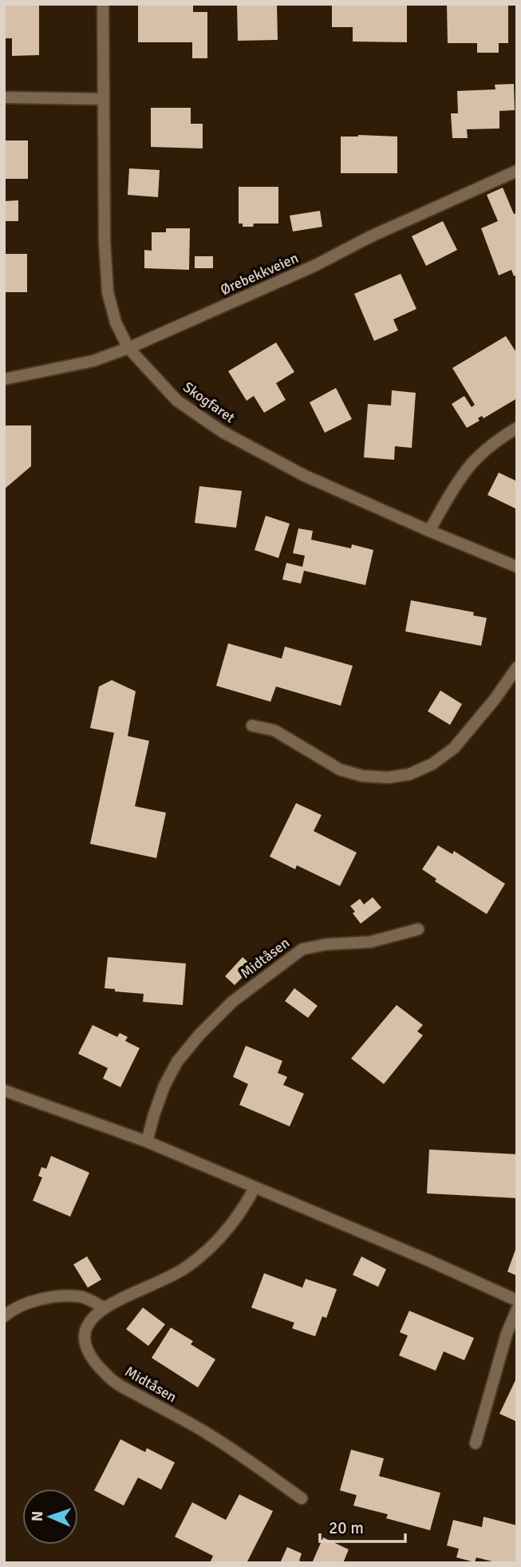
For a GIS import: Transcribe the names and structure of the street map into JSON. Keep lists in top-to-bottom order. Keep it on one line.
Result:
{"streets":{"street":["Ørebekkveien","Skogfaret","Midtåsen"]},"crossings":[["Ørebekkveien","Skogfaret"]],"scale_bar":"20 m","north":"left"}
